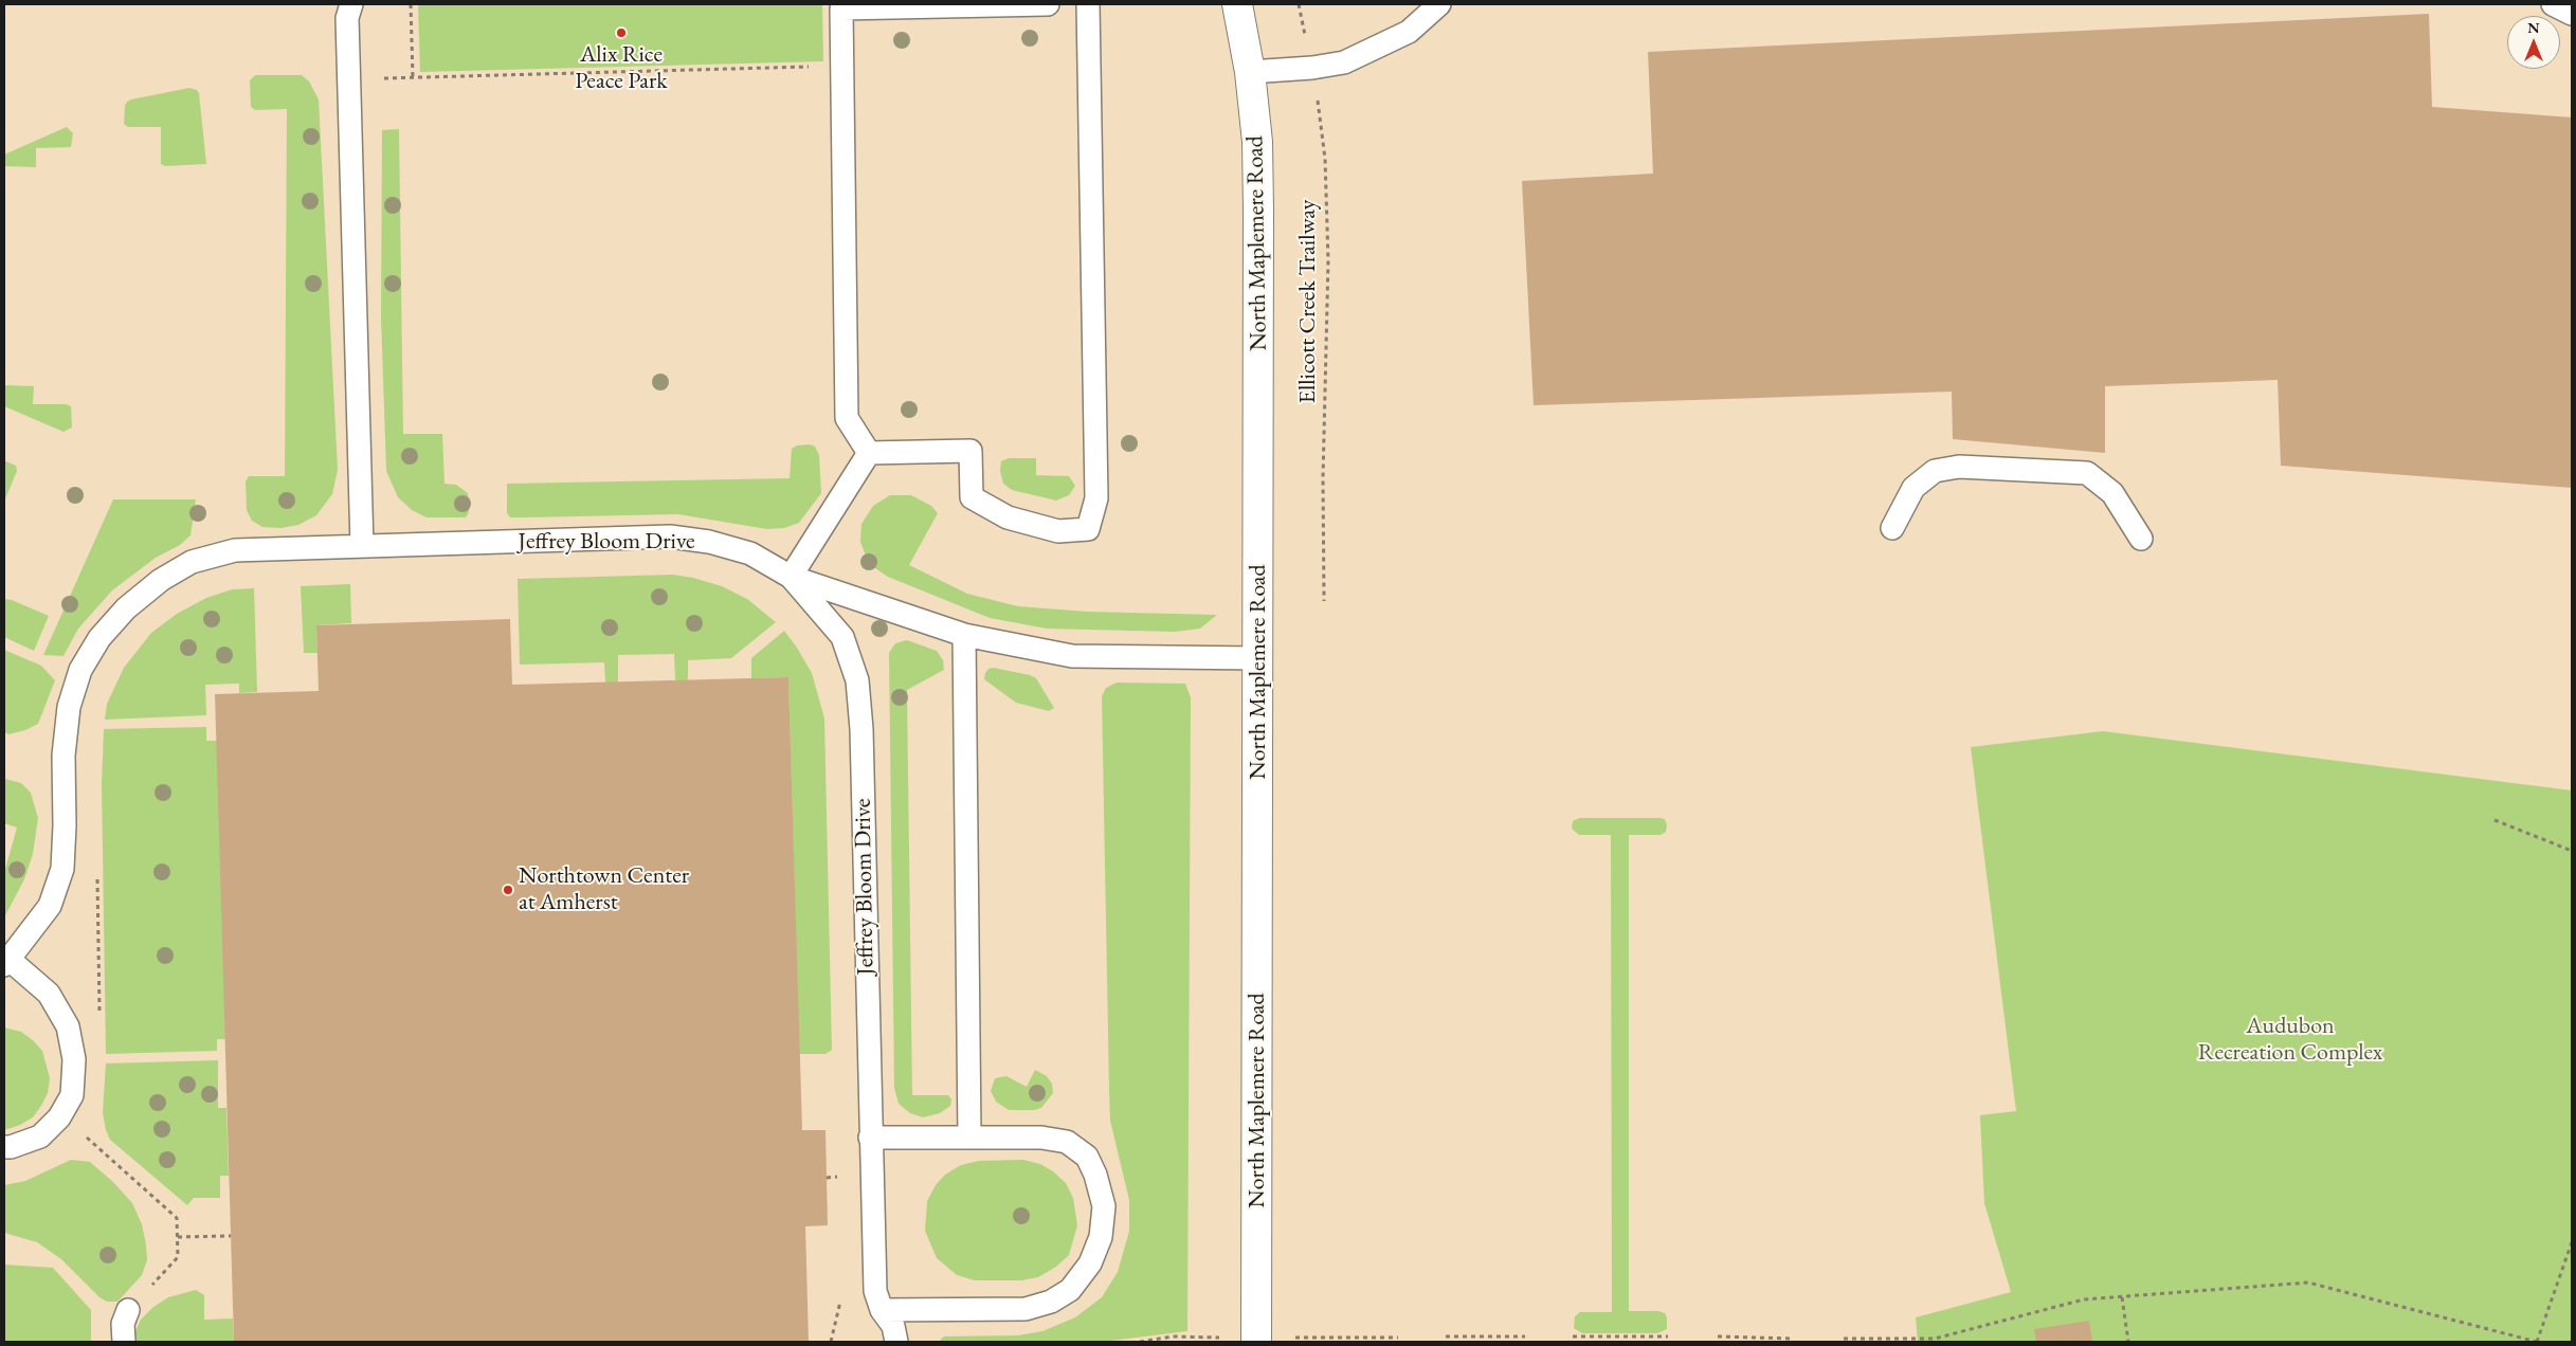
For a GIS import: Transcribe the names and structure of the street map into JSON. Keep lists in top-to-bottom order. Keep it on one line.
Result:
{"streets":{"street":["North Maplemere Road"],"lane":["Jeffrey Bloom Drive"],"path":["Ellicott Creek Trailway"]},"parks":["Audubon Recreation Complex"],"places":["Alix Rice Peace Park","Northtown Center at Amherst"],"north":"top"}
